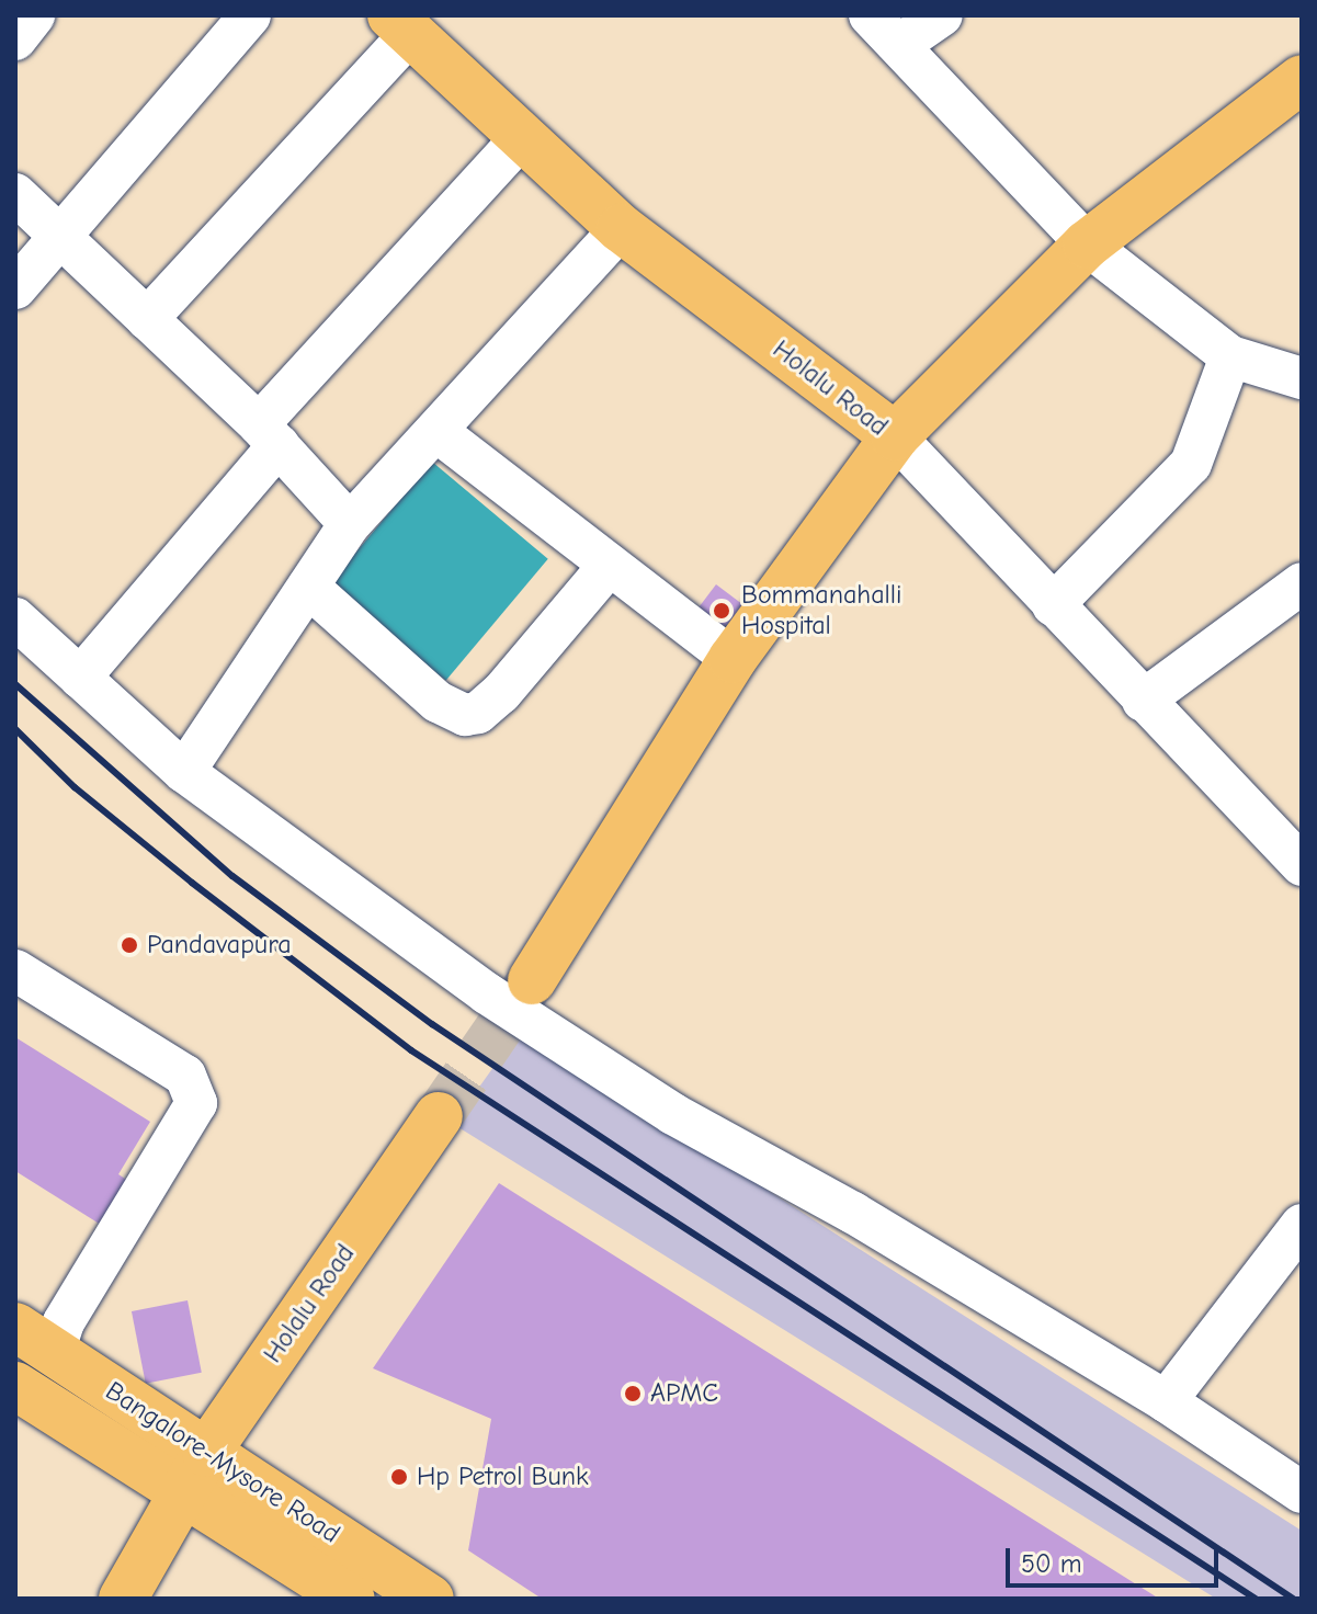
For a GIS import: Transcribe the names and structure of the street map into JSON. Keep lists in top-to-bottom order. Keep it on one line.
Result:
{"streets":{"main road":["Holalu Road","Bangalore-Mysore Road"]},"crossings":[["Holalu Road","Bangalore-Mysore Road"]],"places":["Bommanahalli Hospital","Pandavapura","APMC","Hp Petrol Bunk"],"scale_bar":"50 m"}
